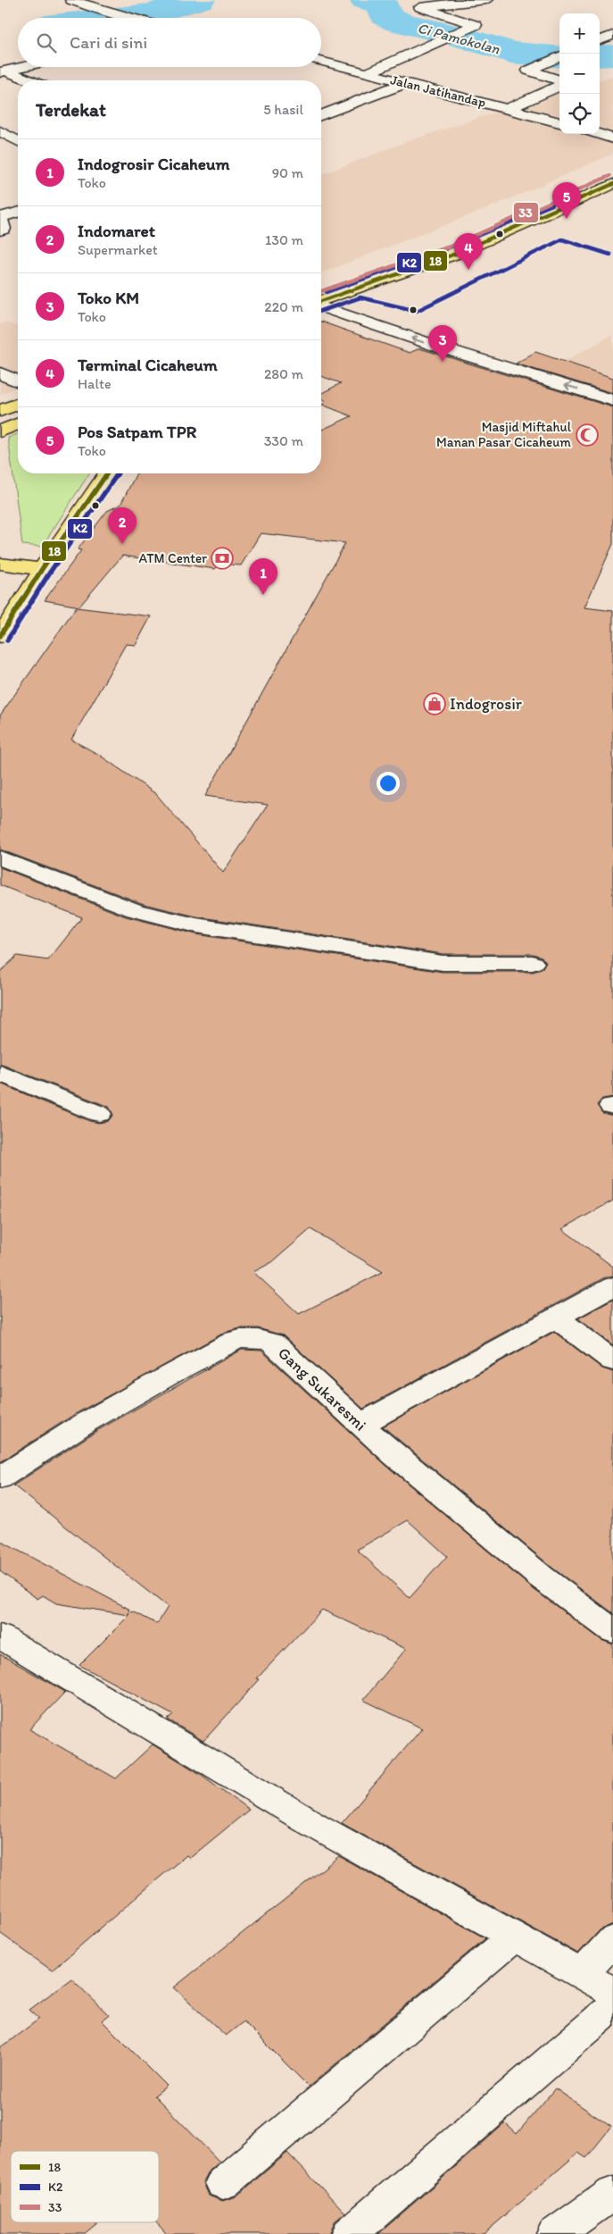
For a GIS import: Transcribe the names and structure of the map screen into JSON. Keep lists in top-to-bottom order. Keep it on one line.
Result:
{"streets":{"street":["Jalan Jatihandap","Gang Sukaresmi"]},"water":["Ci Pamokolan"],"places":{"mosque":["Masjid Miftahul Manan Pasar Cicaheum"],"bank":["ATM Center"],"shop":["Indogrosir"]},"lines":["transit line 33","transit line 18","transit line K2"],"legend":["18","K2","33"],"page":{"map_buttons":["+","−"],"search":"Cari di sini","heading":["Terdekat","5 hasil"],"list":[{"mark":"1","name":"Indogrosir Cicaheum","note":"Toko","value":"90 m"},{"mark":"2","name":"Indomaret","note":"Supermarket","value":"130 m"},{"mark":"3","name":"Toko KM","note":"Toko","value":"220 m"},{"mark":"4","name":"Terminal Cicaheum","note":"Halte","value":"280 m"},{"mark":"5","name":"Pos Satpam TPR","note":"Toko","value":"330 m"}],"pins":["5","4","3","2","1"]}}
